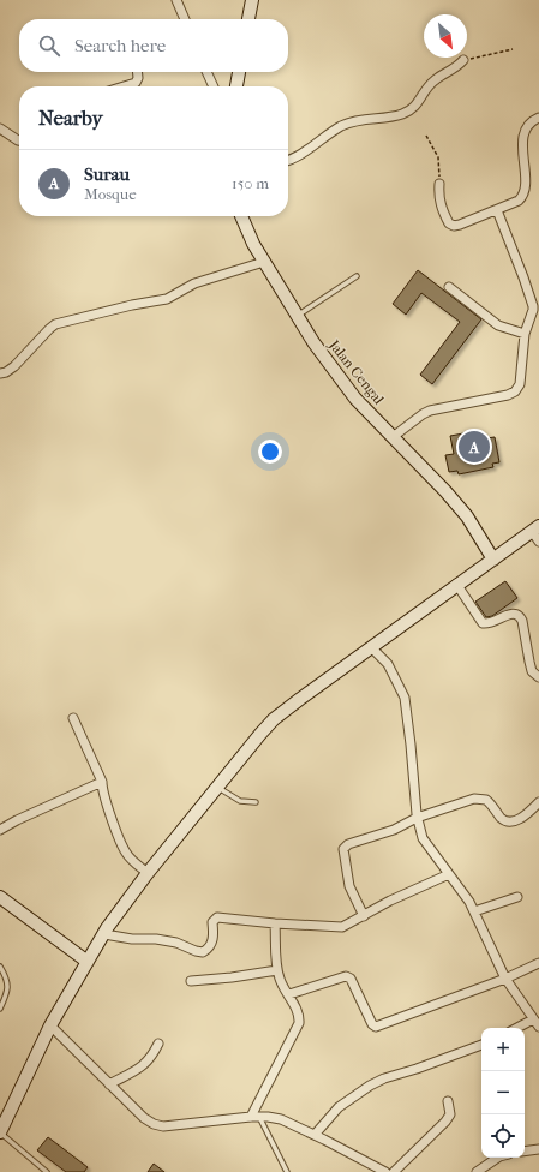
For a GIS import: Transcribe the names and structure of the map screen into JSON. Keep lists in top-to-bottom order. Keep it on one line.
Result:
{"streets":{"main road":["Jalan Cengal"]},"north":"bottom right","page":{"search":"Search here","heading":"Nearby","list":[{"mark":"A","name":"Surau","note":"Mosque","value":"150 m"}],"pins":"A","map_buttons":["+","−"]}}
